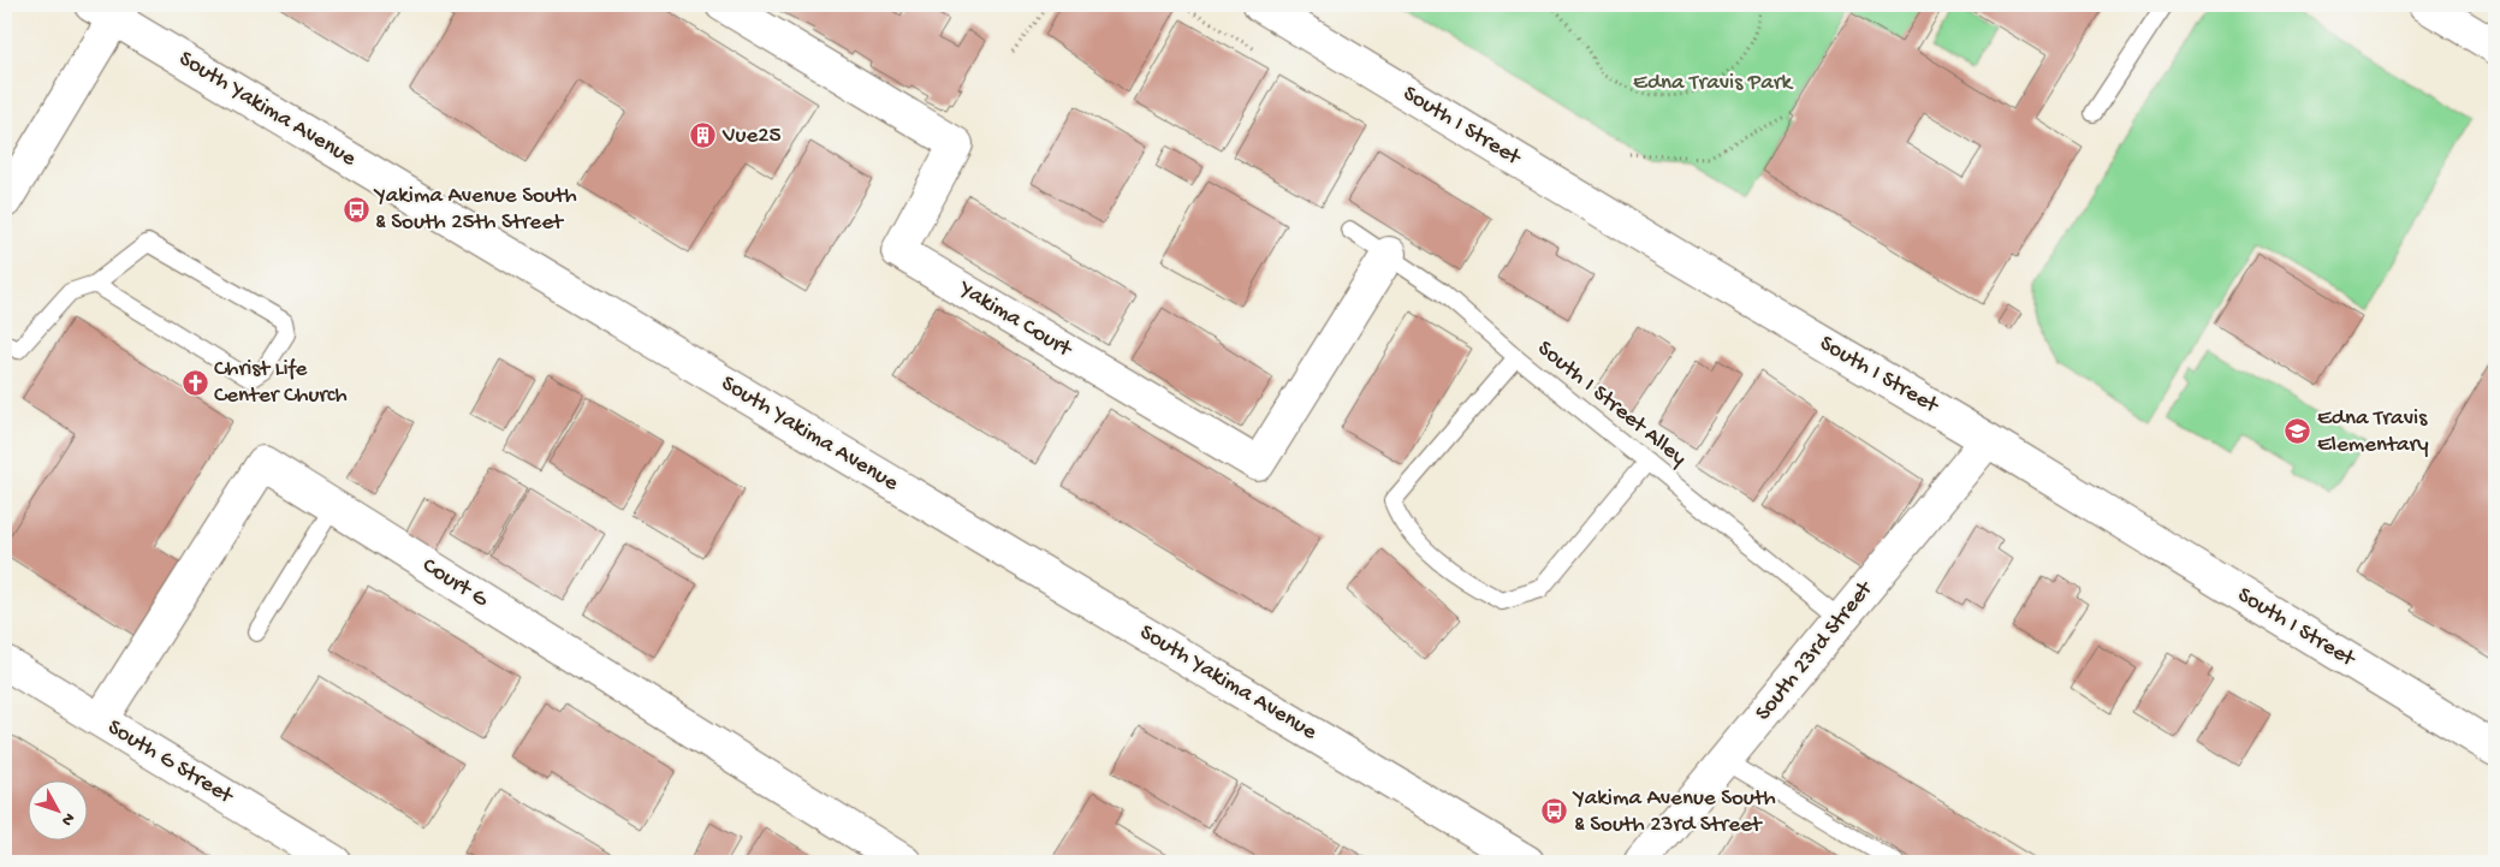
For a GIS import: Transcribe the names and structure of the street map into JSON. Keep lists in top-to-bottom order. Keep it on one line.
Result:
{"streets":{"street":["South Yakima Avenue","South I Street","Yakima Court","Court G","South 23rd Street","South G Street"],"lane":["South I Street Alley"]},"crossings":[["South I Street","South 23rd Street"],["Yakima Court","South I Street Alley"],["South I Street Alley","South 23rd Street"],["Court G","South G Street"]],"parks":["Edna Travis Park"],"places":{"building":["Vue25"],"bus stop":["Yakima Avenue South & South 25th Street","Yakima Avenue South & South 23rd Street"],"church":["Christ Life Center Church"],"school or university":["Edna Travis Elementary"]},"north":"bottom right"}
